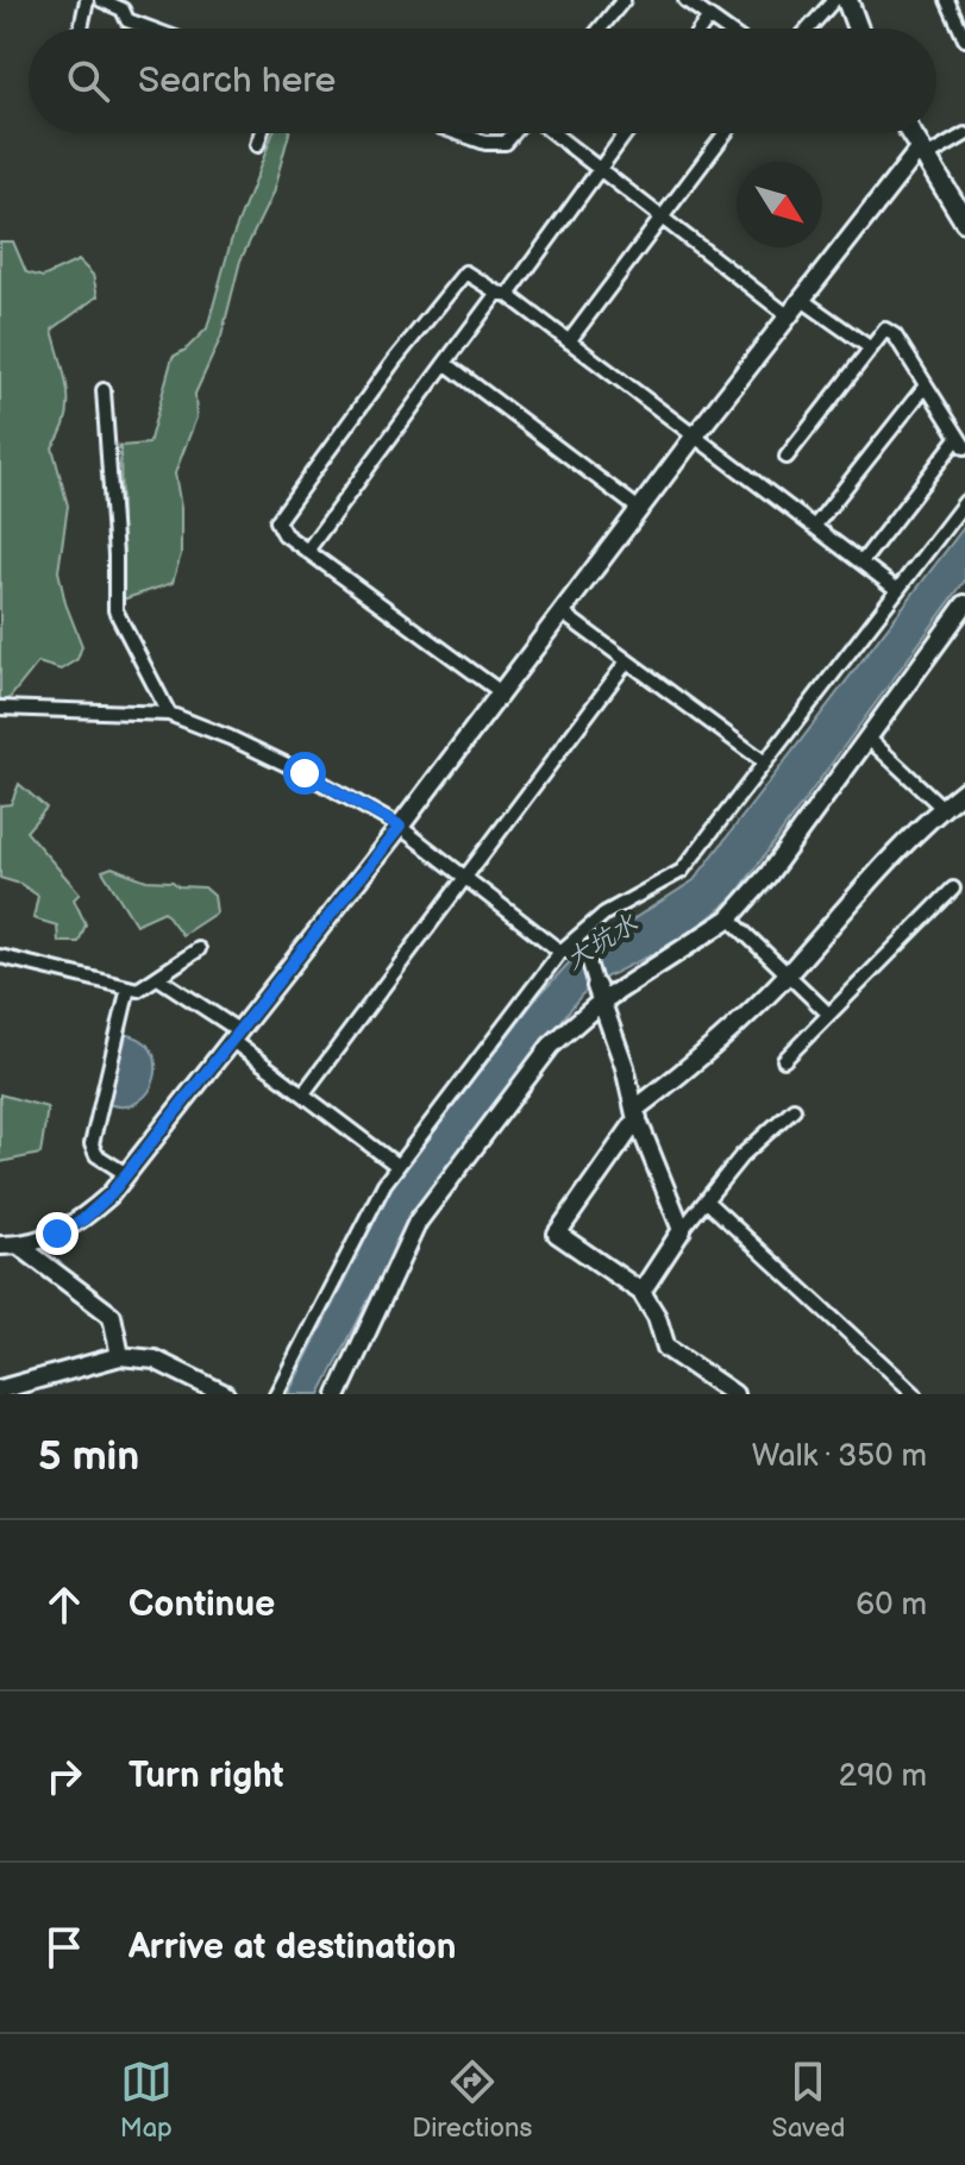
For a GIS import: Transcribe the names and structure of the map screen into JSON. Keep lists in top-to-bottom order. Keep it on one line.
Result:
{"water":["大坑水"],"north":"bottom right","page":{"search":"Search here","heading":["5 min","Walk · 350 m"],"list":[["Continue","60 m"],["Turn right","290 m"],"Arrive at destination"],"nav":["Map","Directions","Saved"]}}
